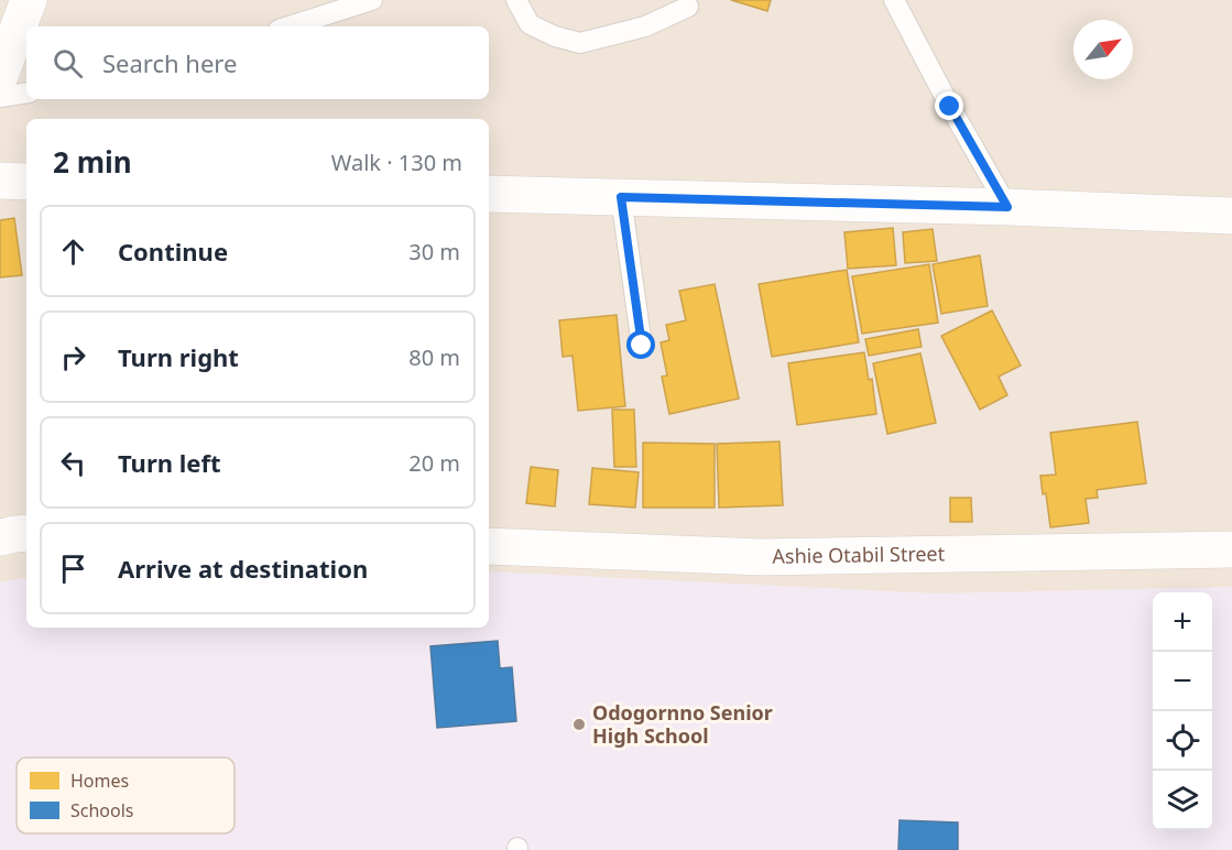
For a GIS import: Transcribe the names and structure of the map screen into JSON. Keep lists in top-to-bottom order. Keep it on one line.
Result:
{"streets":{"street":["Ashie Otabil Street"]},"places":["Odogornno Senior High School"],"legend":["Homes","Schools"],"north":"top right","page":{"search":"Search here","heading":["2 min","Walk · 130 m"],"list":[["Continue","30 m"],["Turn right","80 m"],["Turn left","20 m"],"Arrive at destination"],"map_buttons":["+","−"]}}
